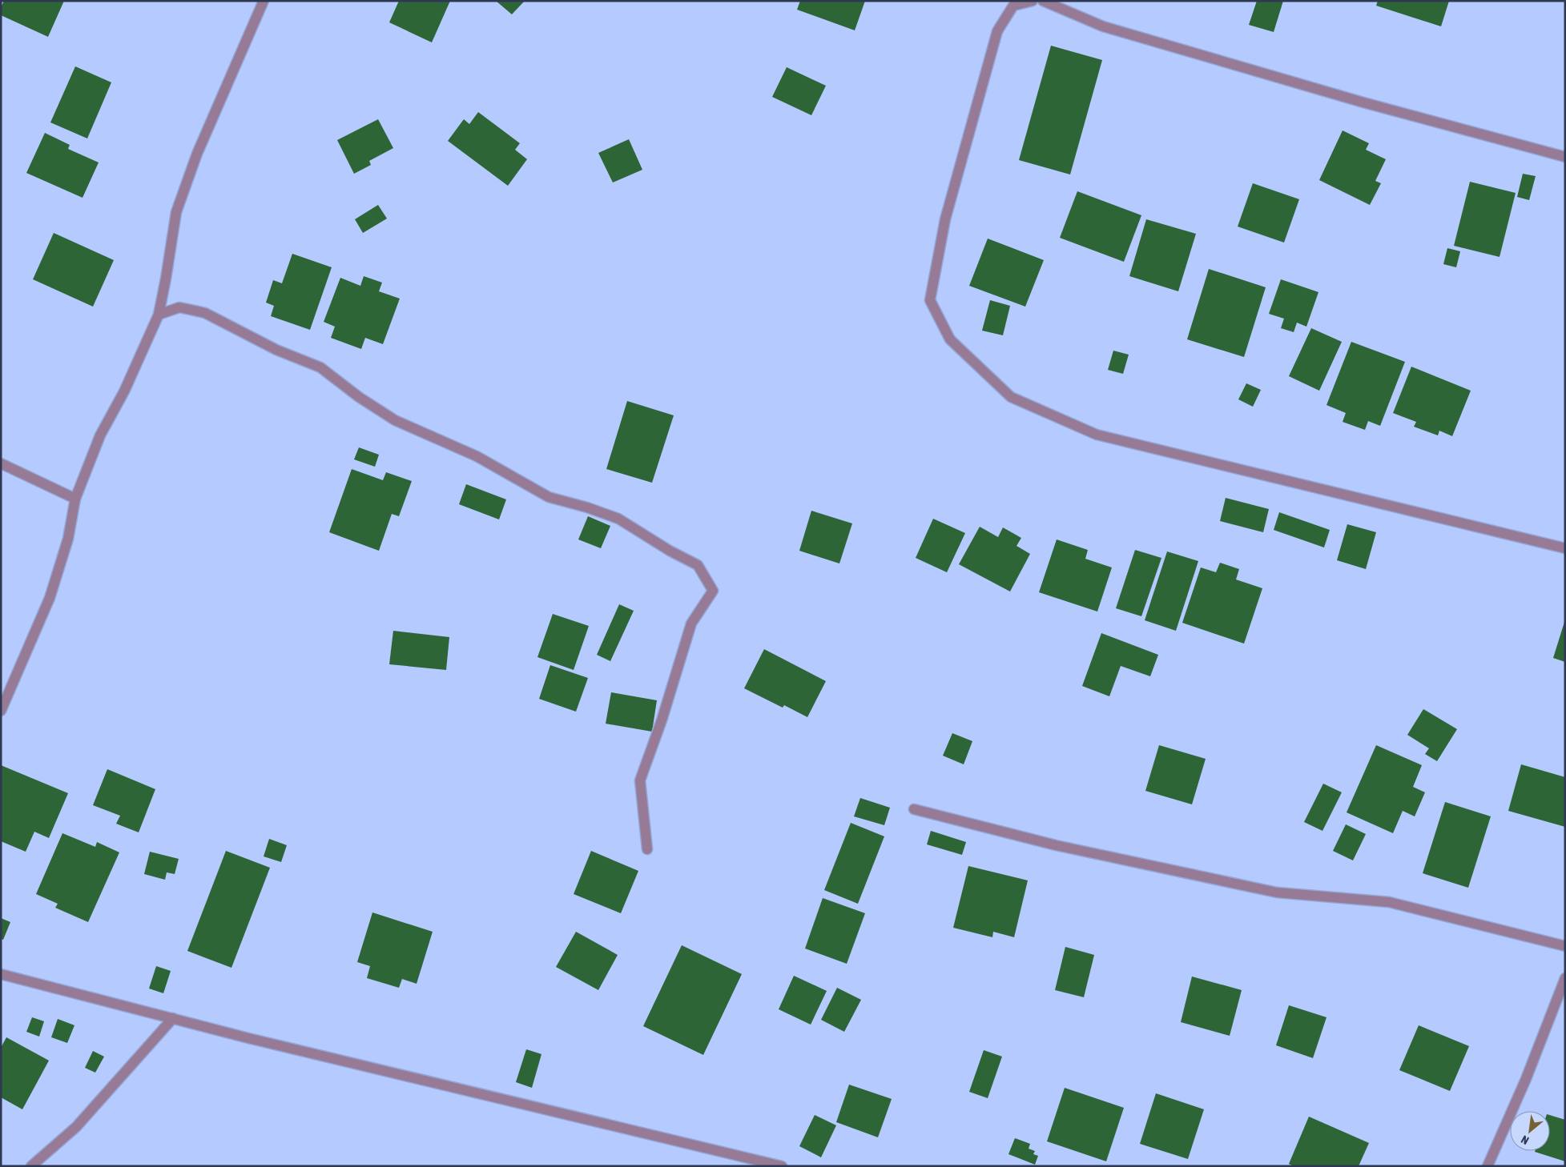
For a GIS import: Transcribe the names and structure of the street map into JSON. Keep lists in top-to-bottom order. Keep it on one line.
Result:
{"north":"bottom left"}
